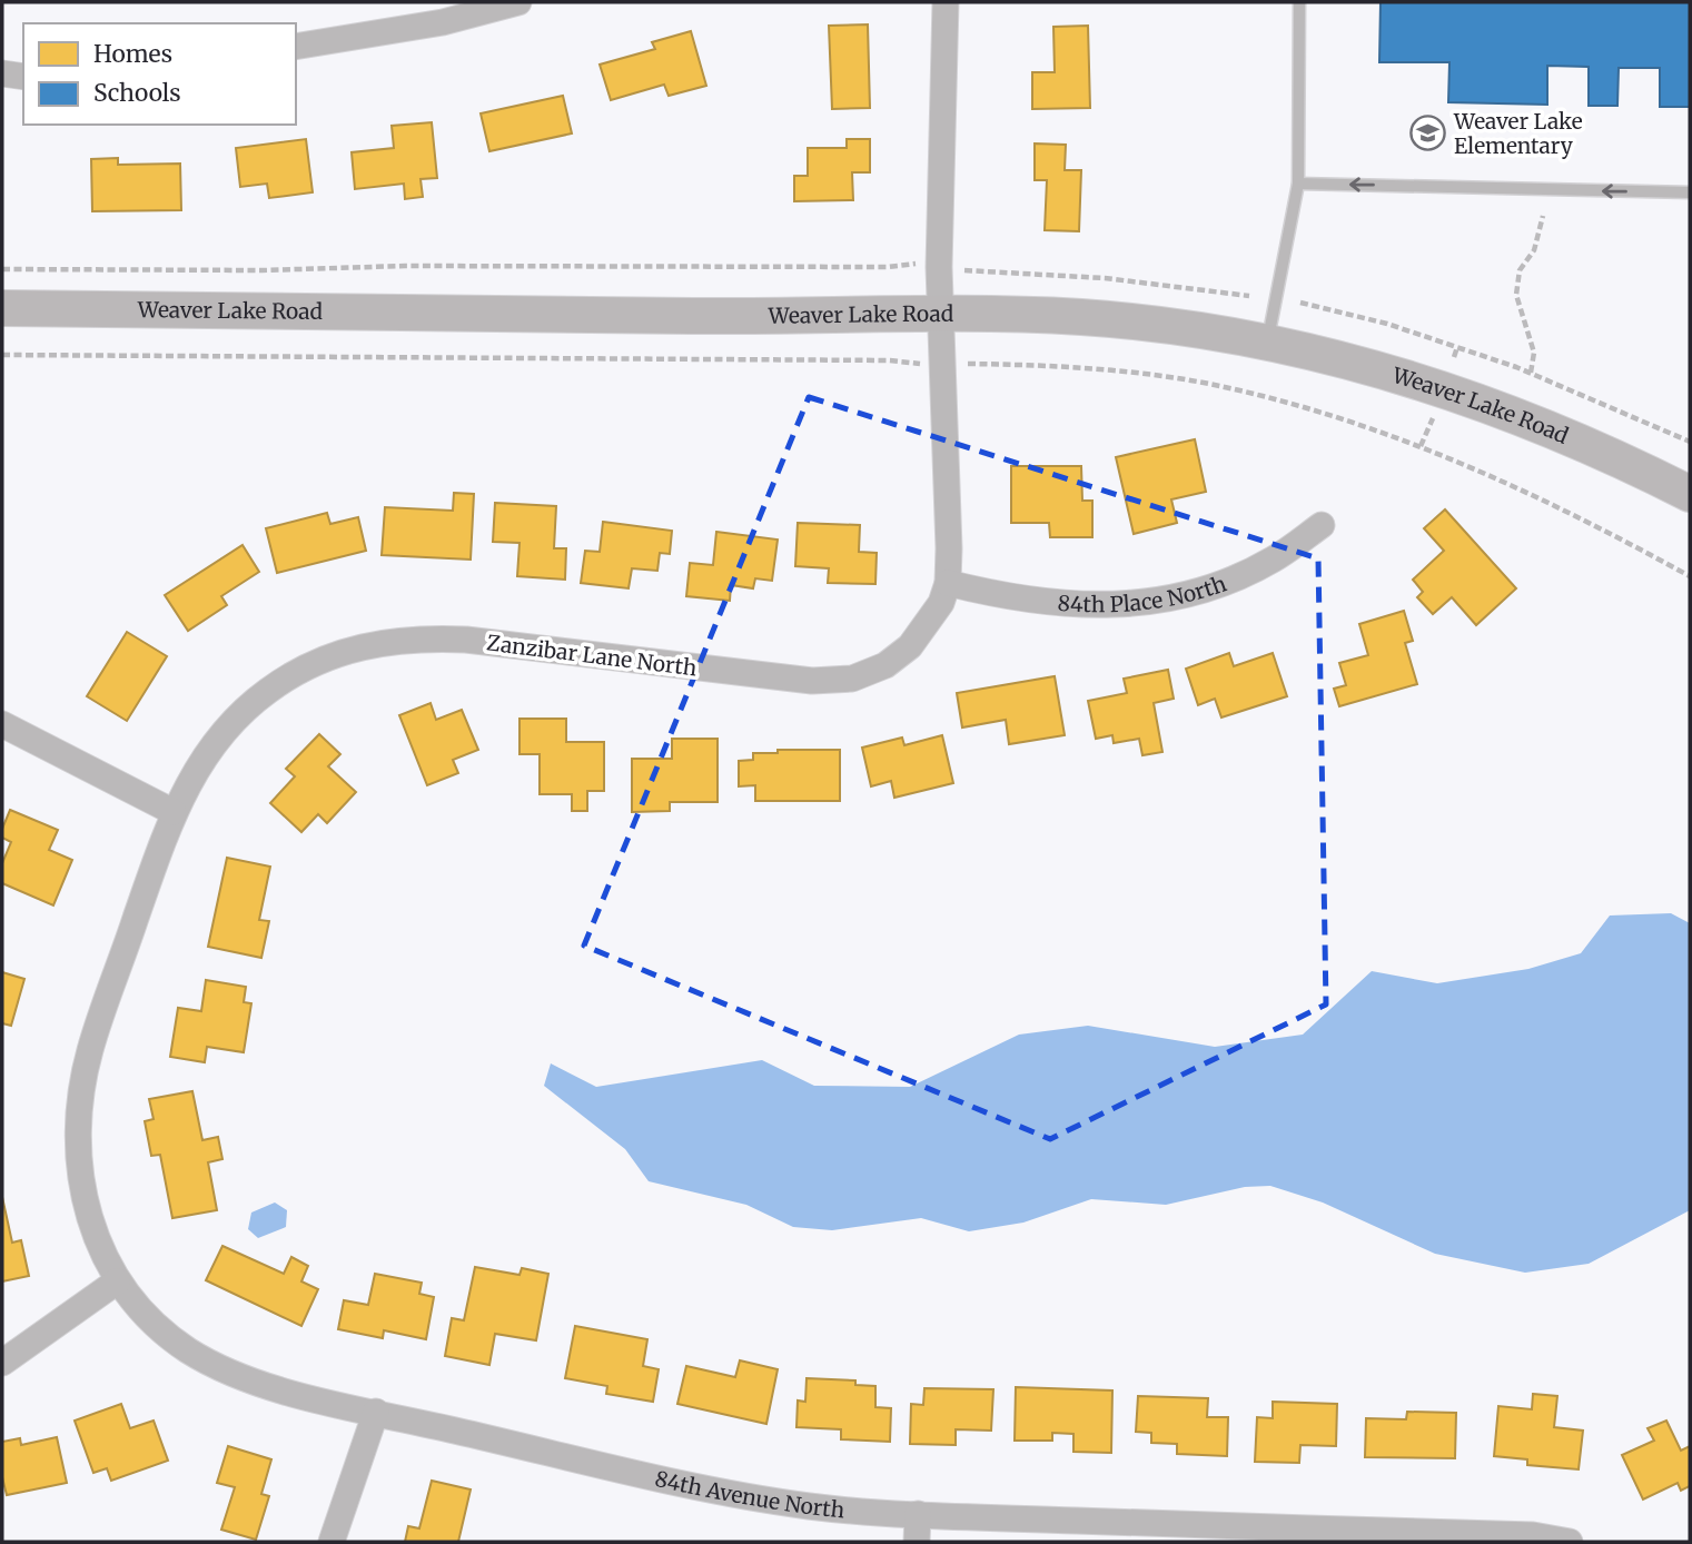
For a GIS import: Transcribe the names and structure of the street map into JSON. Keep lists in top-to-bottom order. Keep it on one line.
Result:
{"streets":{"main road":["Weaver Lake Road"],"street":["84th Place North","Zanzibar Lane North","84th Avenue North"]},"crossings":[["Weaver Lake Road","Zanzibar Lane North"],["84th Place North","Zanzibar Lane North"],["Zanzibar Lane North","84th Avenue North"]],"places":{"school or university":["Weaver Lake Elementary"]},"legend":["Homes","Schools"]}
